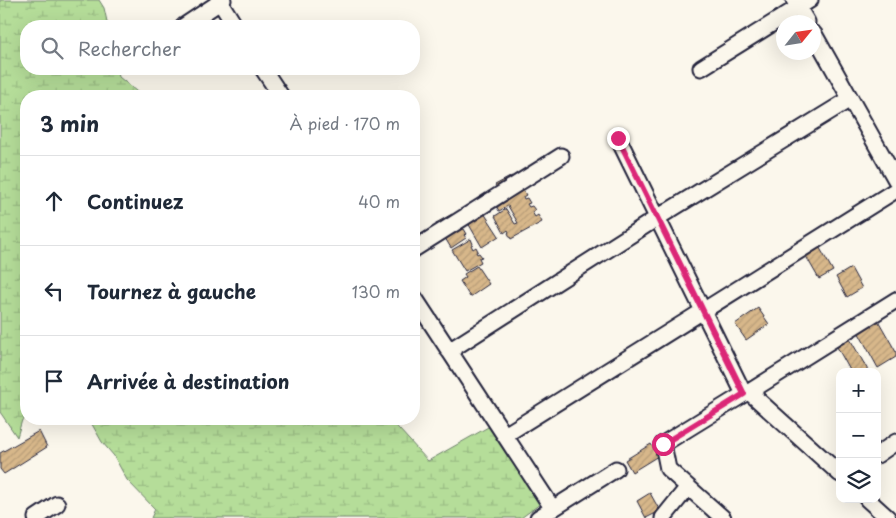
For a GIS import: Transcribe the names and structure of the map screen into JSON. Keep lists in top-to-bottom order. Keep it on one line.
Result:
{"north":"top right","page":{"search":"Rechercher","heading":["3 min","À pied · 170 m"],"list":[["Continuez","40 m"],["Tournez à gauche","130 m"],"Arrivée à destination"],"map_buttons":["+","−"]}}
